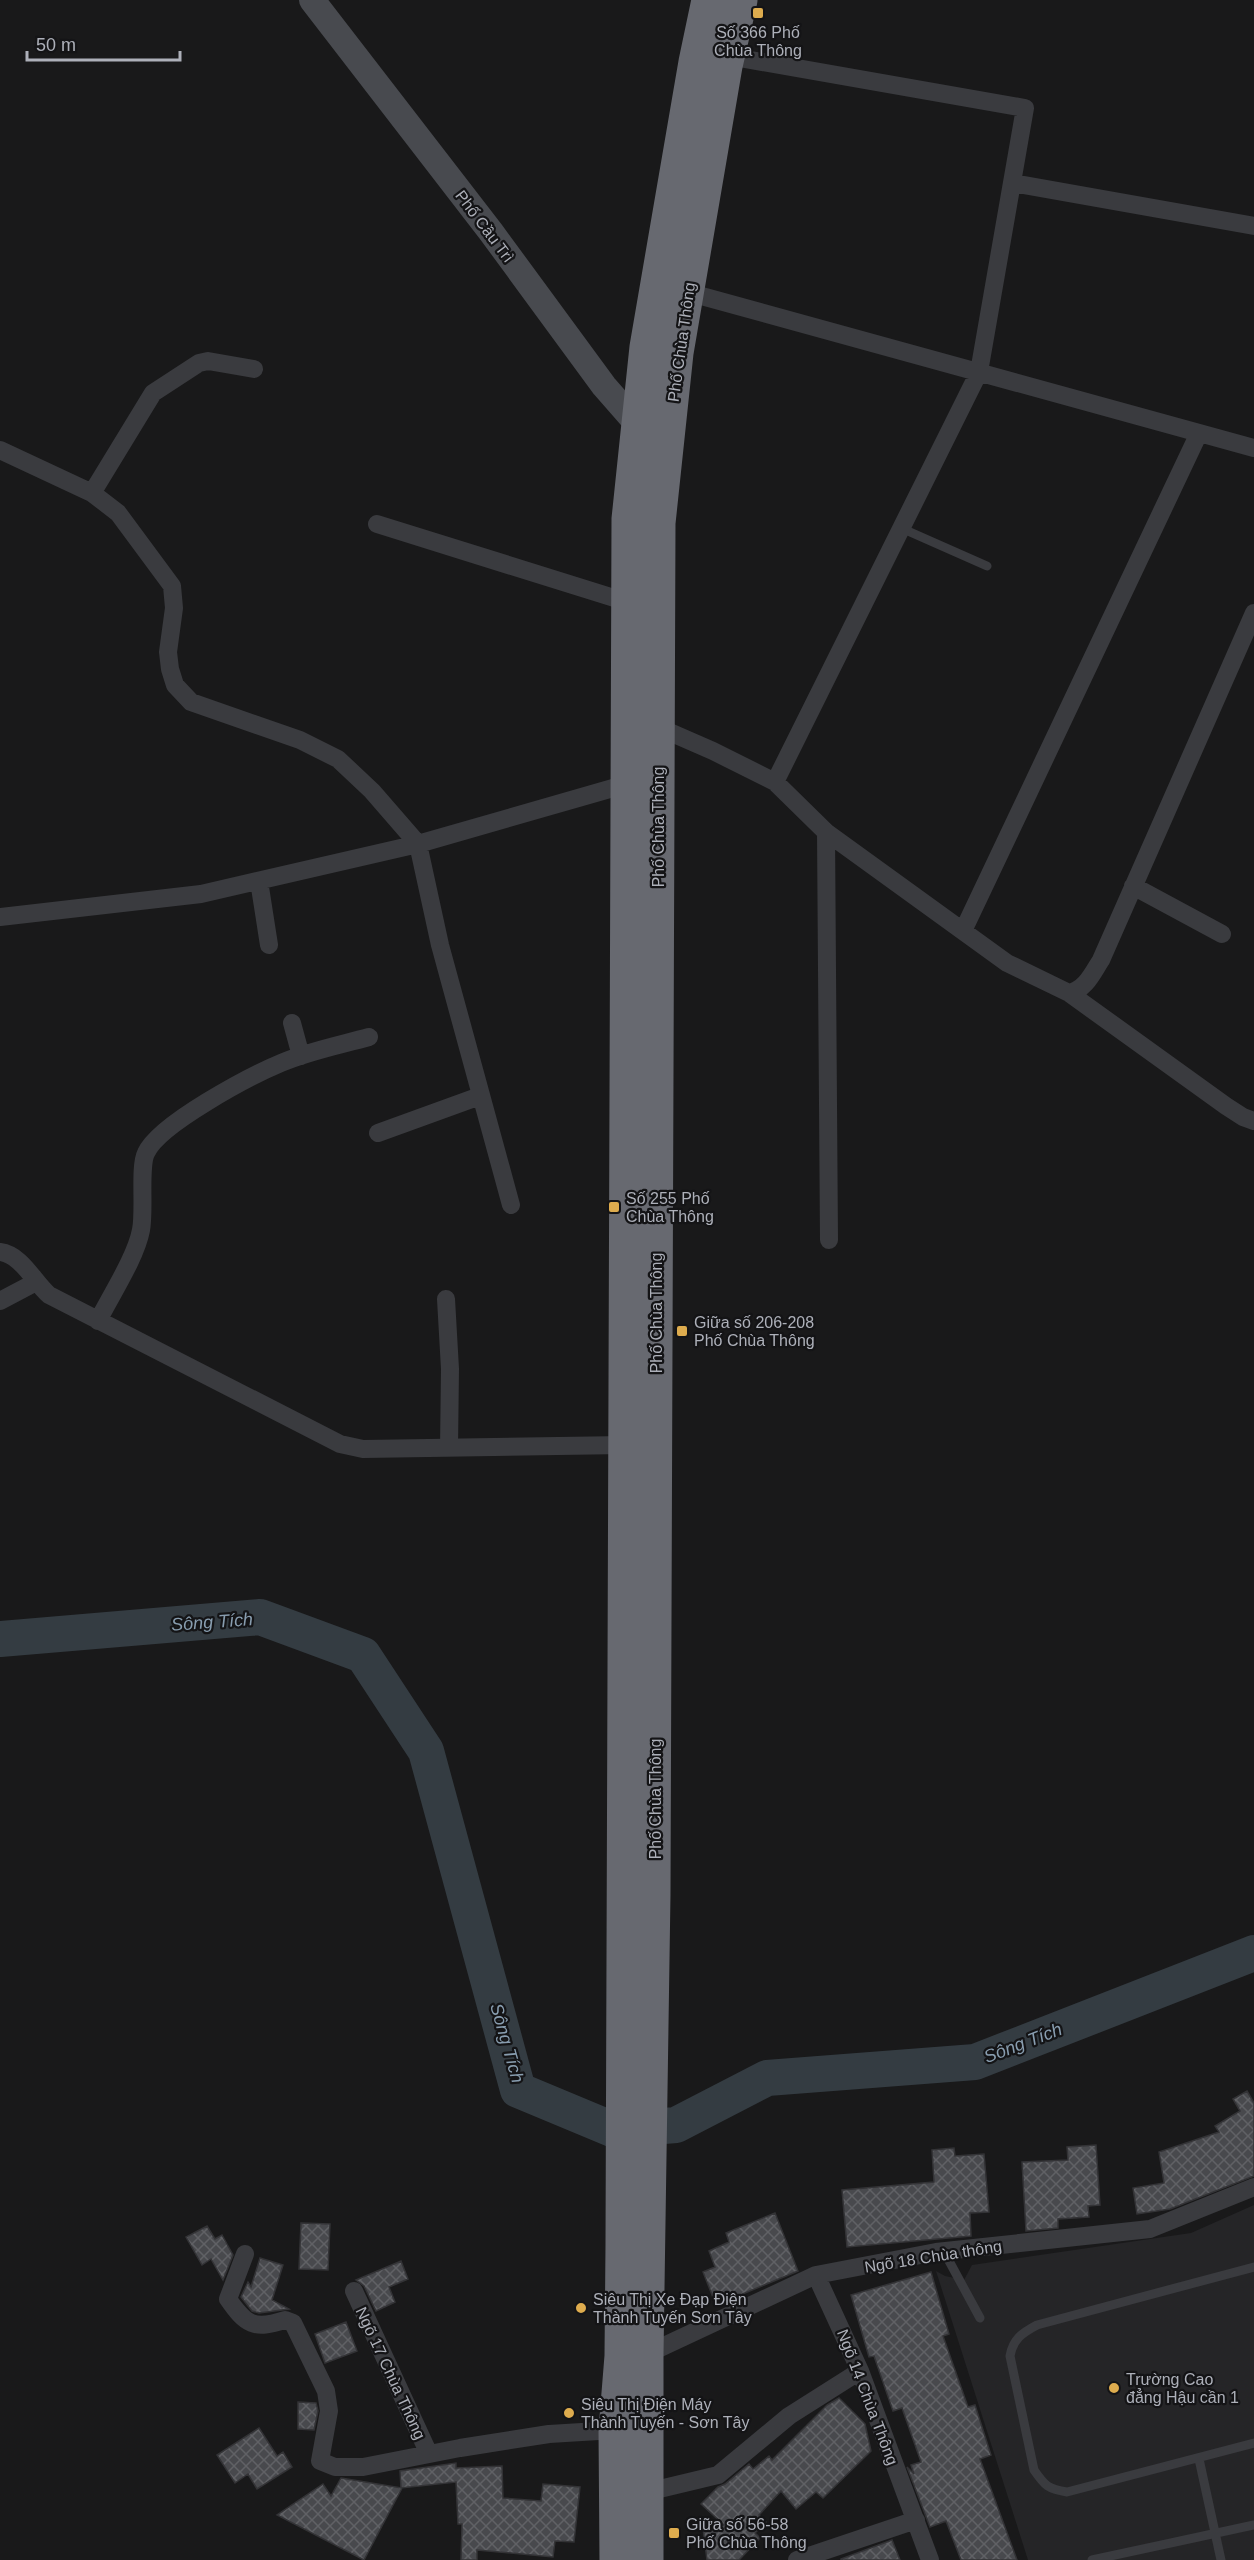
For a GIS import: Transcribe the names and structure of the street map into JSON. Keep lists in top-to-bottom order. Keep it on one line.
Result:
{"streets":{"highway":["Phố Chùa Thông"],"street":["Phố Cầu Trì","Ngõ 18 Chùa thông","Ngõ 17 Chùa Thông","Ngõ 14 Chùa Thông"]},"crossings":[["Phố Cầu Trì","Phố Chùa Thông"],["Phố Chùa Thông","Ngõ 18 Chùa thông"],["Phố Chùa Thông","Ngõ 17 Chùa Thông"],["Ngõ 18 Chùa thông","Ngõ 14 Chùa Thông"]],"water":["Sông Tích"],"places":{"transit":["Số 366 Phố Chùa Thông","Số 255 Phố Chùa Thông","Giữa số 206-208 Phố Chùa Thông","Giữa số 56-58 Phố Chùa Thông"],"other":["Siêu Thị Xe Đạp Điện Thành Tuyến Sơn Tây","Trường Cao đẳng Hậu cần 1","Siêu Thị Điện Máy Thành Tuyến - Sơn Tây"]},"scale_bar":"50 m"}
